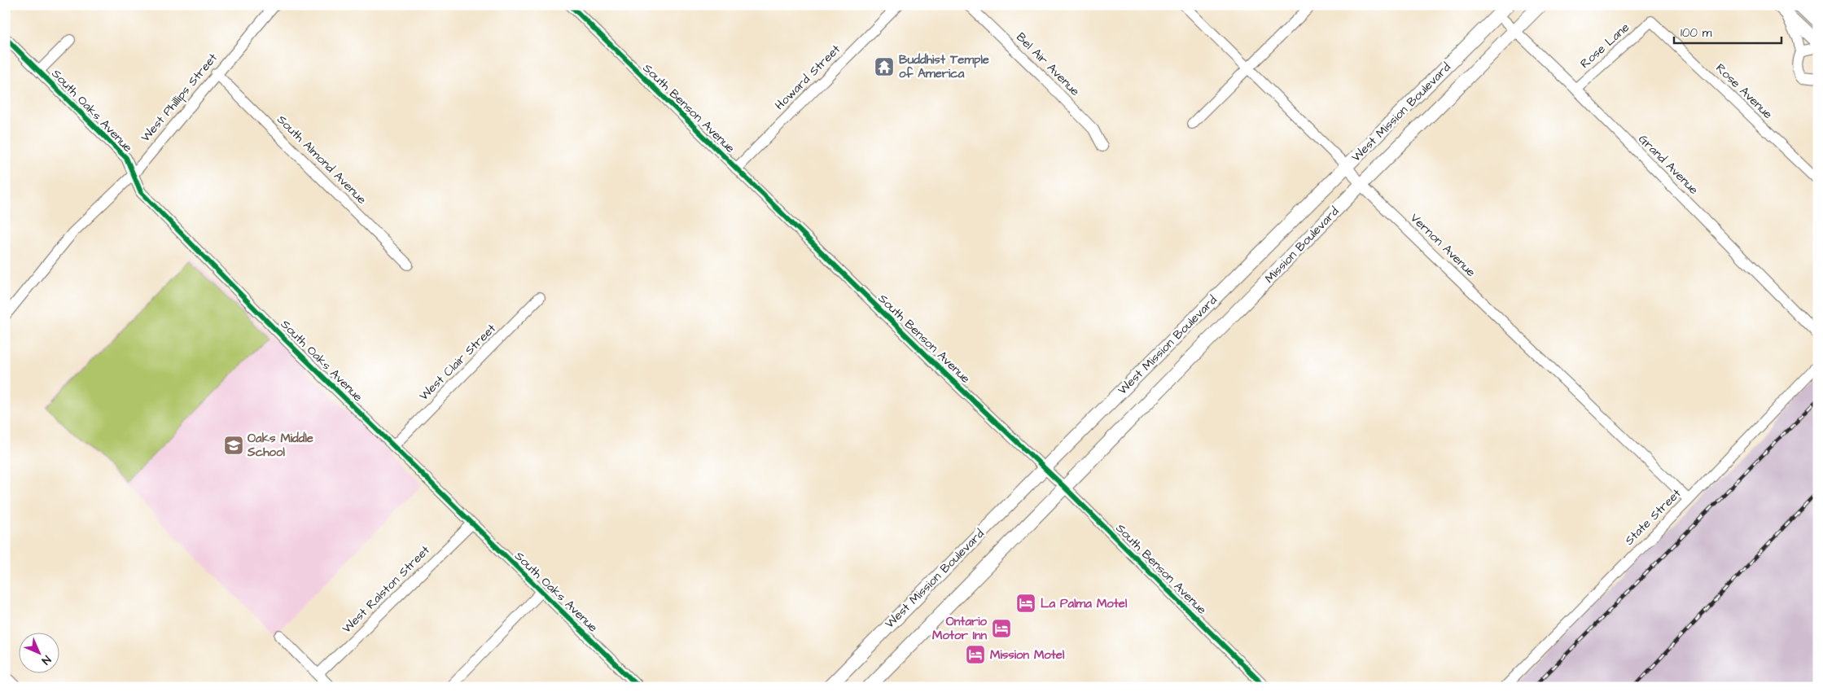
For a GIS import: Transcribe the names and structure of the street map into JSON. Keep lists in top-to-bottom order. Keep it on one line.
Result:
{"streets":{"main road":["West Mission Boulevard","Mission Boulevard"],"street":["Rose Lane","Bel Air Avenue","Howard Street","Rose Avenue","West Phillips Street","South Benson Avenue","South Oaks Avenue","South Almond Avenue","Grand Avenue","Vernon Avenue","West Clair Street","State Street","West Ralston Street"]},"crossings":[["Rose Lane","Rose Avenue"],["Rose Lane","Grand Avenue"],["Howard Street","South Benson Avenue"],["West Phillips Street","South Oaks Avenue"],["West Phillips Street","South Almond Avenue"],["South Benson Avenue","West Mission Boulevard"],["South Benson Avenue","Mission Boulevard"],["South Oaks Avenue","West Clair Street"],["South Oaks Avenue","West Ralston Street"],["West Mission Boulevard","Grand Avenue"],["West Mission Boulevard","Vernon Avenue"],["Grand Avenue","Mission Boulevard"],["Mission Boulevard","Vernon Avenue"],["Vernon Avenue","State Street"]],"places":{"temple":["Buddhist Temple of America"],"school or university":["Oaks Middle School"],"hotel":["La Palma Motel","Ontario Motor Inn","Mission Motel"]},"scale_bar":"100 m","north":"bottom right"}
